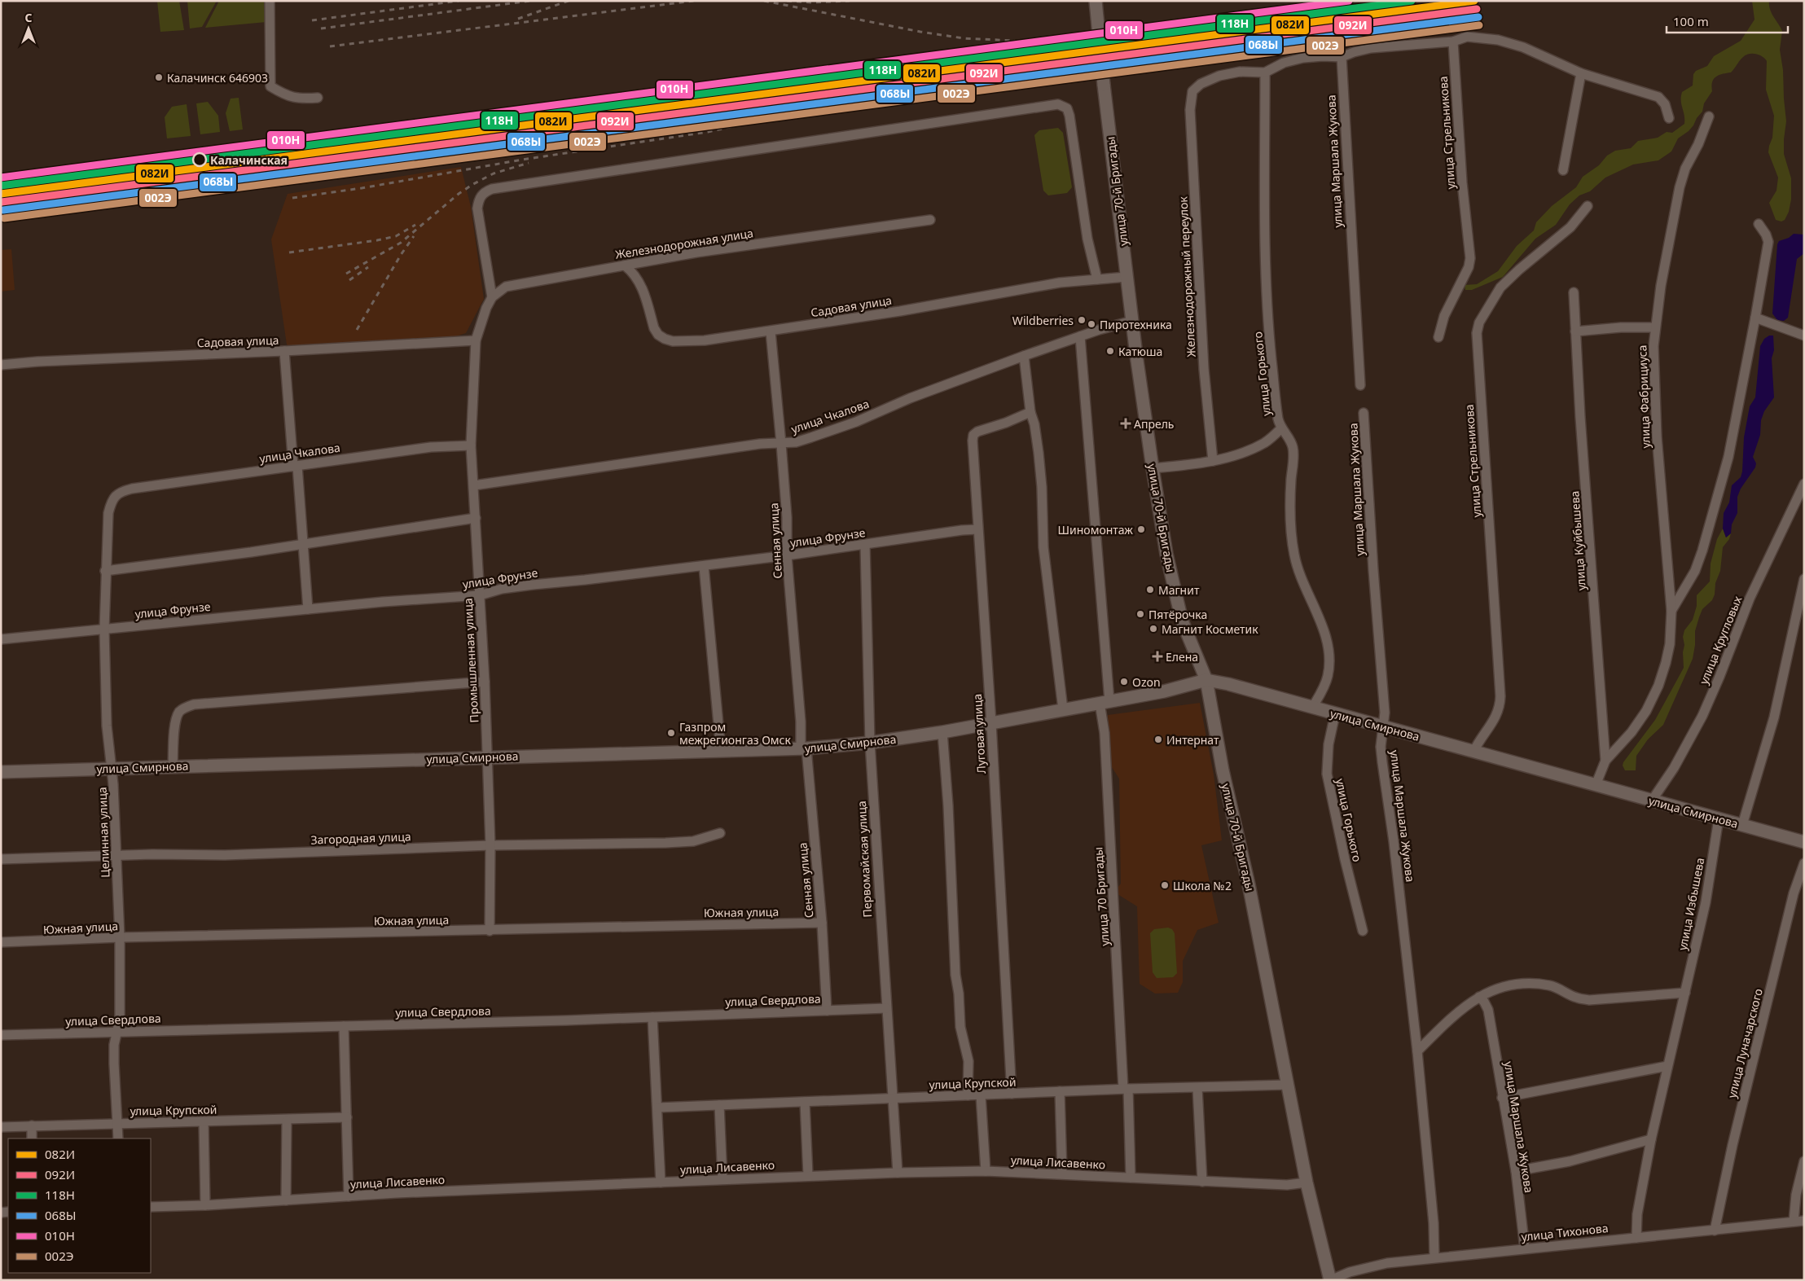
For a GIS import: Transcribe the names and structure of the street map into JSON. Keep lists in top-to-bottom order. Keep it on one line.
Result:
{"streets":{"main road":["улица 70-й Бригады","улица Смирнова"],"street":["улица Стрельникова","улица Маршала Жукова","Железнодорожная улица","Железнодорожный переулок","Садовая улица","улица Горького","улица Фабрициуса","улица Чкалова","улица Фрунзе","Сенная улица","улица Куйбышева","улица Кругловых","Промышленная улица","Луговая улица","Целинная улица","Загородная улица","Первомайская улица","улица 70 Бригады","улица Избышева","Южная улица","улица Свердлова","улица Луначарского","улица Крупской","улица Лисавенко","улица Тихонова"]},"crossings":[["улица Стрельникова","улица Смирнова"],["улица Маршала Жукова","улица Смирнова"],["улица Маршала Жукова","улица Тихонова"],["улица 70-й Бригады","Садовая улица"],["улица 70-й Бригады","улица Чкалова"],["улица 70-й Бригады","улица Смирнова"],["улица 70-й Бригады","улица Крупской"],["улица 70-й Бригады","улица Лисавенко"],["улица 70-й Бригады","улица Тихонова"],["Железнодорожная улица","Садовая улица"],["Железнодорожный переулок","улица Горького"],["Садовая улица","Сенная улица"],["Садовая улица","Промышленная улица"],["улица Горького","улица Смирнова"],["улица Фабрициуса","улица Куйбышева"],["улица Чкалова","Сенная улица"],["улица Чкалова","Промышленная улица"],["улица Чкалова","Целинная улица"],["улица Чкалова","улица 70 Бригады"],["улица Фрунзе","Сенная улица"],["улица Фрунзе","Промышленная улица"],["улица Фрунзе","Луговая улица"],["улица Фрунзе","Целинная улица"],["улица Фрунзе","Первомайская улица"],["Сенная улица","улица Смирнова"],["Сенная улица","Южная улица"],["Сенная улица","улица Свердлова"],["улица Куйбышева","улица Смирнова"],["улица Кругловых","улица Смирнова"],["Промышленная улица","улица Смирнова"],["Промышленная улица","Загородная улица"],["Промышленная улица","Южная улица"],["улица Смирнова","Луговая улица"],["улица Смирнова","Целинная улица"],["улица Смирнова","Первомайская улица"],["улица Смирнова","улица 70 Бригады"],["улица Смирнова","улица Избышева"],["Луговая улица","улица Крупской"],["Целинная улица","Загородная улица"],["Целинная улица","Южная улица"],["Целинная улица","улица Свердлова"],["Целинная улица","улица Крупской"],["Первомайская улица","улица Свердлова"],["Первомайская улица","улица Крупской"],["Первомайская улица","улица Лисавенко"],["улица 70 Бригады","улица Крупской"],["улица 70 Бригады","улица Лисавенко"],["улица Избышева","улица Тихонова"],["улица Луначарского","улица Тихонова"]],"places":{"other":["Калачинск 646903","Калачинская","Wildberries","Пиротехника","Катюша","Шиномонтаж","Магнит","Пятёрочка","Магнит Косметик","Ozon","Газпром межрегионгаз Омск","Интернат","Школа №2"],"health":["Апрель","Елена"]},"lines":["transit line 082И","transit line 118Н","transit line 010Н","transit line 092И","transit line 068Ы","transit line 002Э"],"legend":["082И","092И","118Н","068Ы","010Н","002Э"],"scale_bar":"100 m","north":"top"}
